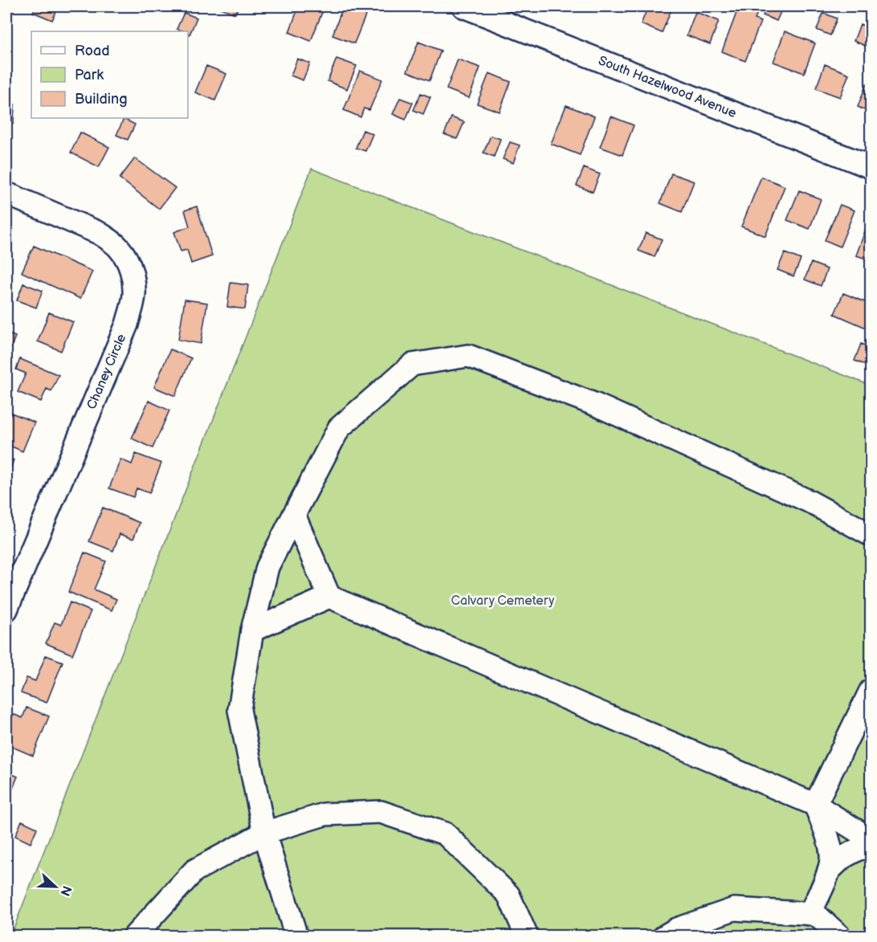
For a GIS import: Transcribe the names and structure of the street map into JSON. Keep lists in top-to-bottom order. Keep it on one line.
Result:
{"streets":{"street":["South Hazelwood Avenue","Chaney Circle"]},"parks":["Calvary Cemetery"],"legend":["Road","Park","Building"],"north":"right"}
